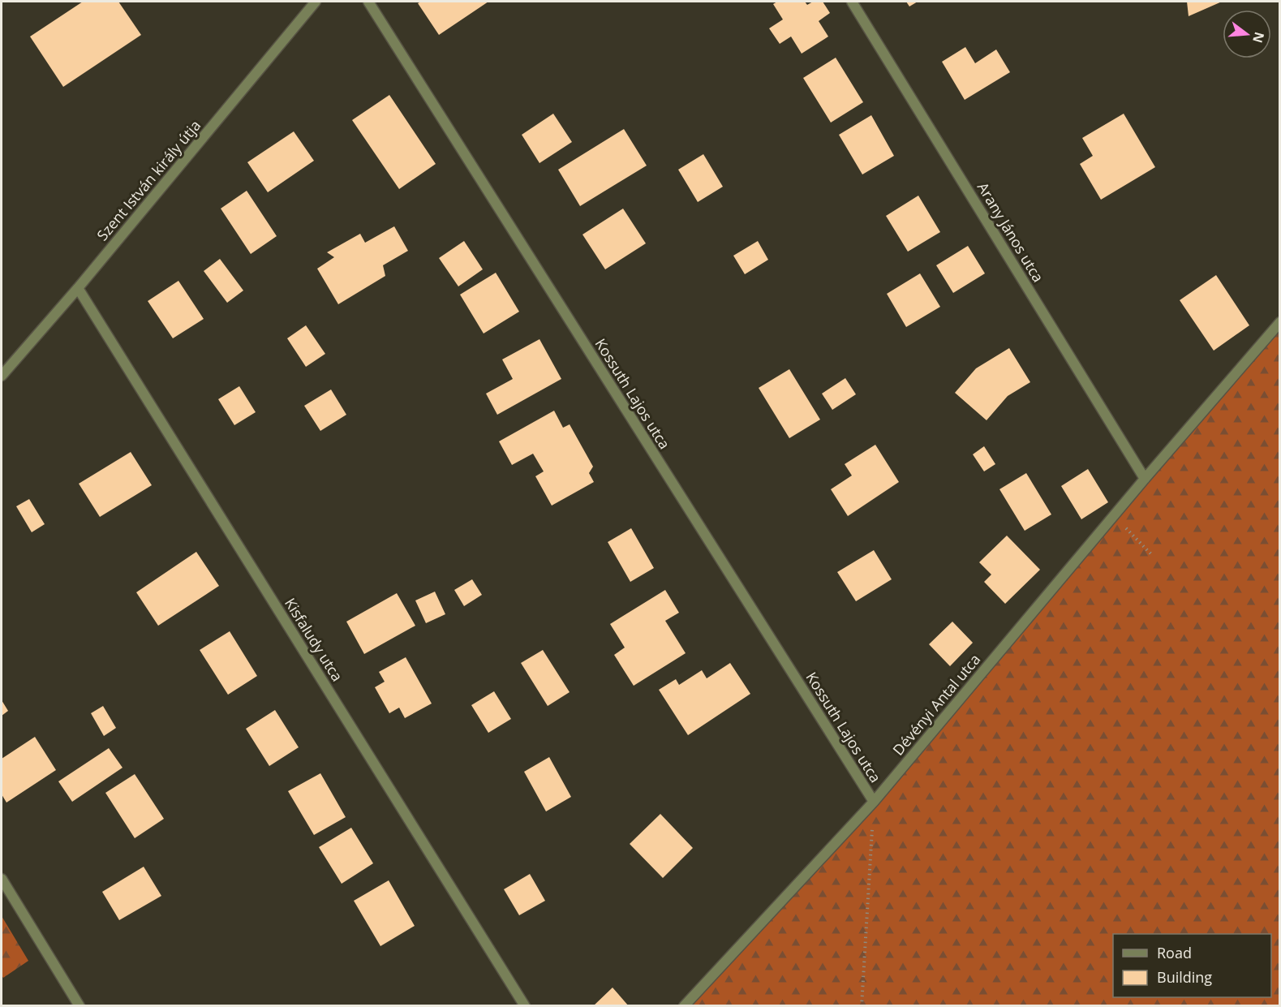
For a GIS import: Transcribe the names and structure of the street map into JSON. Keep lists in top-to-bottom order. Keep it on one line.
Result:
{"streets":{"street":["Szent István király útja","Arany János utca","Kossuth Lajos utca","Kisfaludy utca","Dévényi Antal utca"]},"crossings":[["Szent István király útja","Kisfaludy utca"],["Arany János utca","Dévényi Antal utca"],["Kossuth Lajos utca","Dévényi Antal utca"]],"legend":["Road","Building"],"north":"right"}
